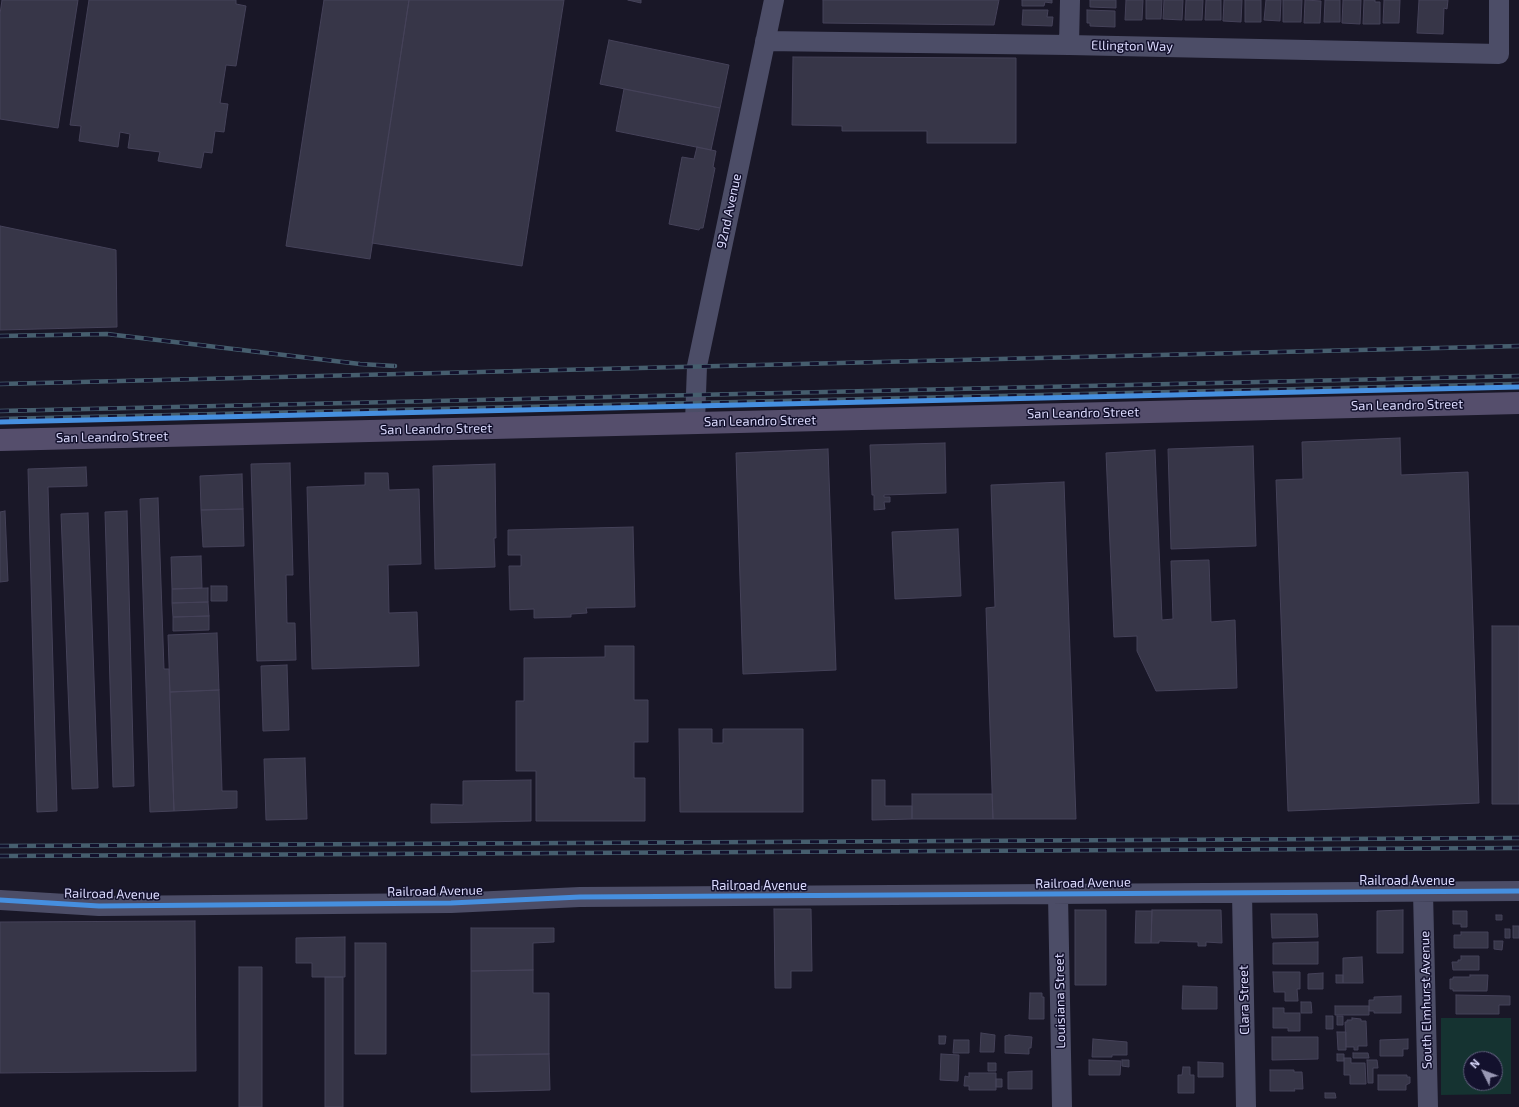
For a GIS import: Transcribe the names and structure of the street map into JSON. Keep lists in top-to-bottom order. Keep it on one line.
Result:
{"streets":{"main road":["San Leandro Street"],"street":["Ellington Way","92nd Avenue","Railroad Avenue","Clara Street","South Elmhurst Avenue","Louisiana Street"]},"crossings":[["Ellington Way","92nd Avenue"],["92nd Avenue","San Leandro Street"],["Railroad Avenue","Clara Street"],["Railroad Avenue","South Elmhurst Avenue"],["Railroad Avenue","Louisiana Street"]],"north":"top left"}
